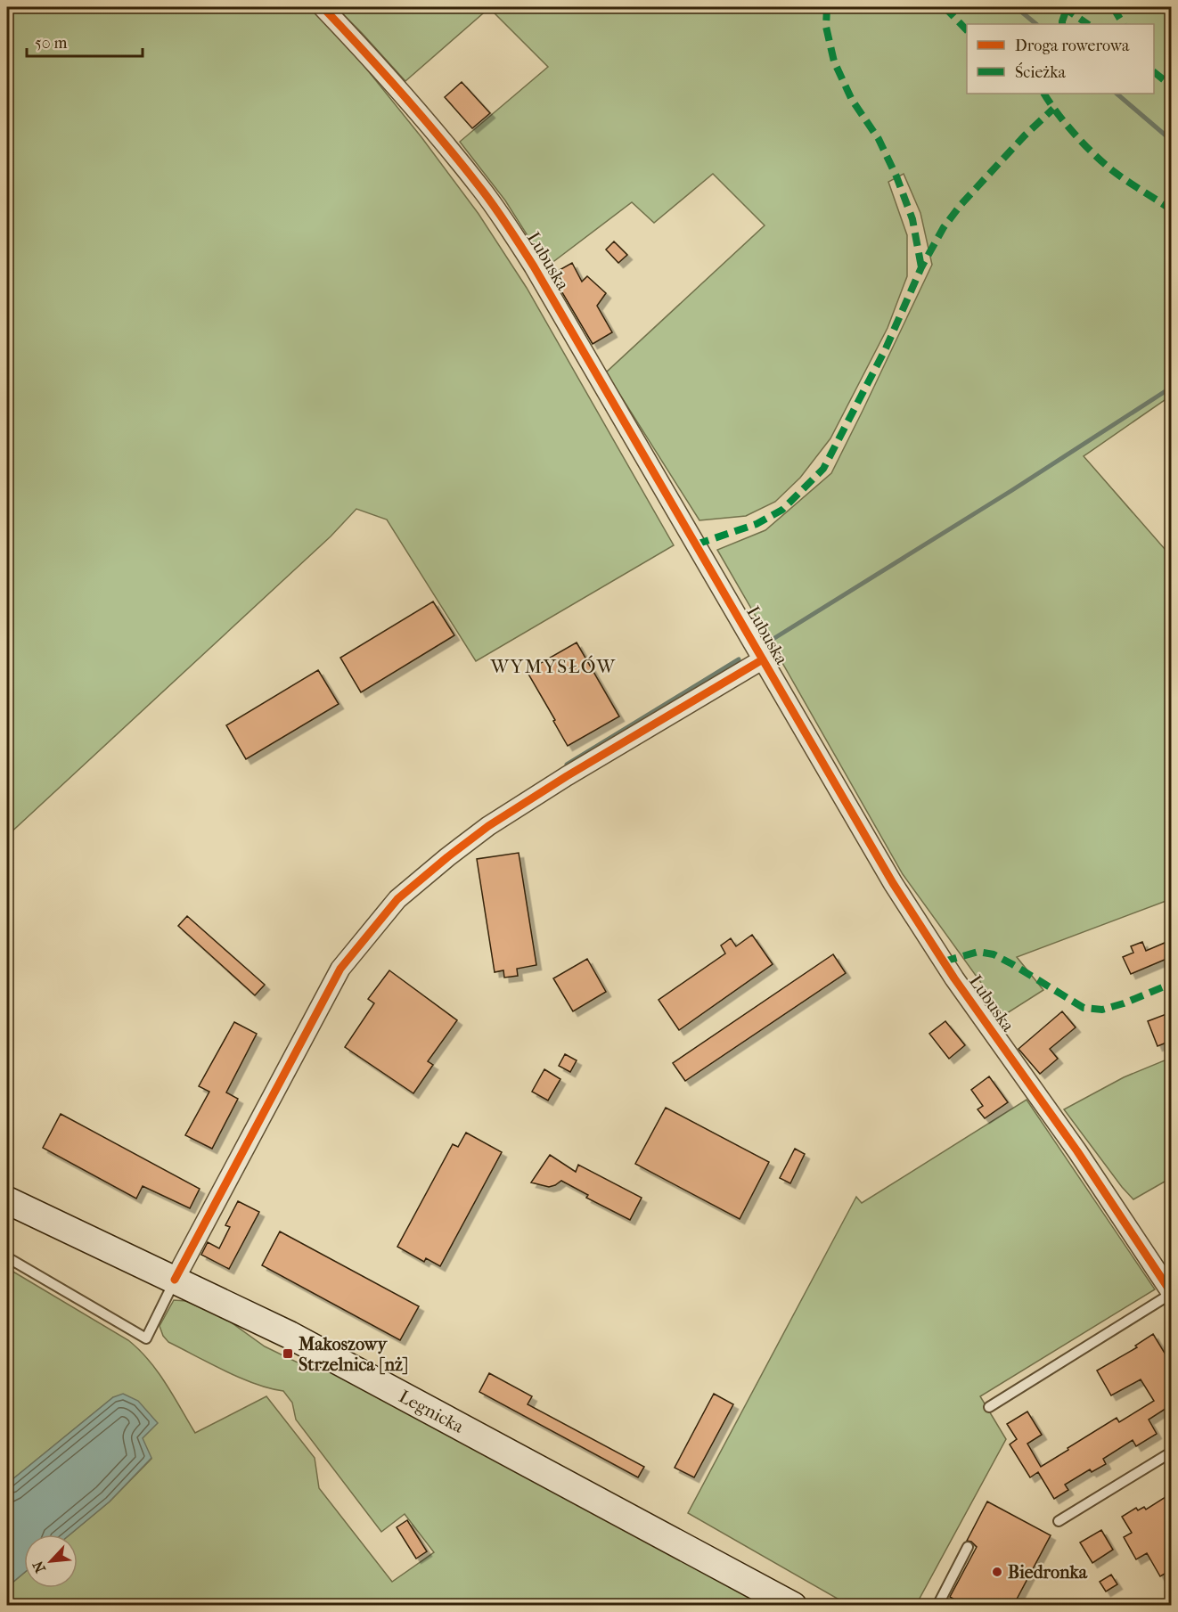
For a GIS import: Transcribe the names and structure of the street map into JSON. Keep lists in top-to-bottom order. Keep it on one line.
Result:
{"streets":{"main road":["Legnicka"],"street":["Lubuska"]},"districts":["WYMYSŁÓW"],"places":{"transit":["Makoszowy Strzelnica [nż]"],"other":["Biedronka"]},"legend":["Droga rowerowa","Ścieżka"],"scale_bar":"50 m","north":"bottom left"}
